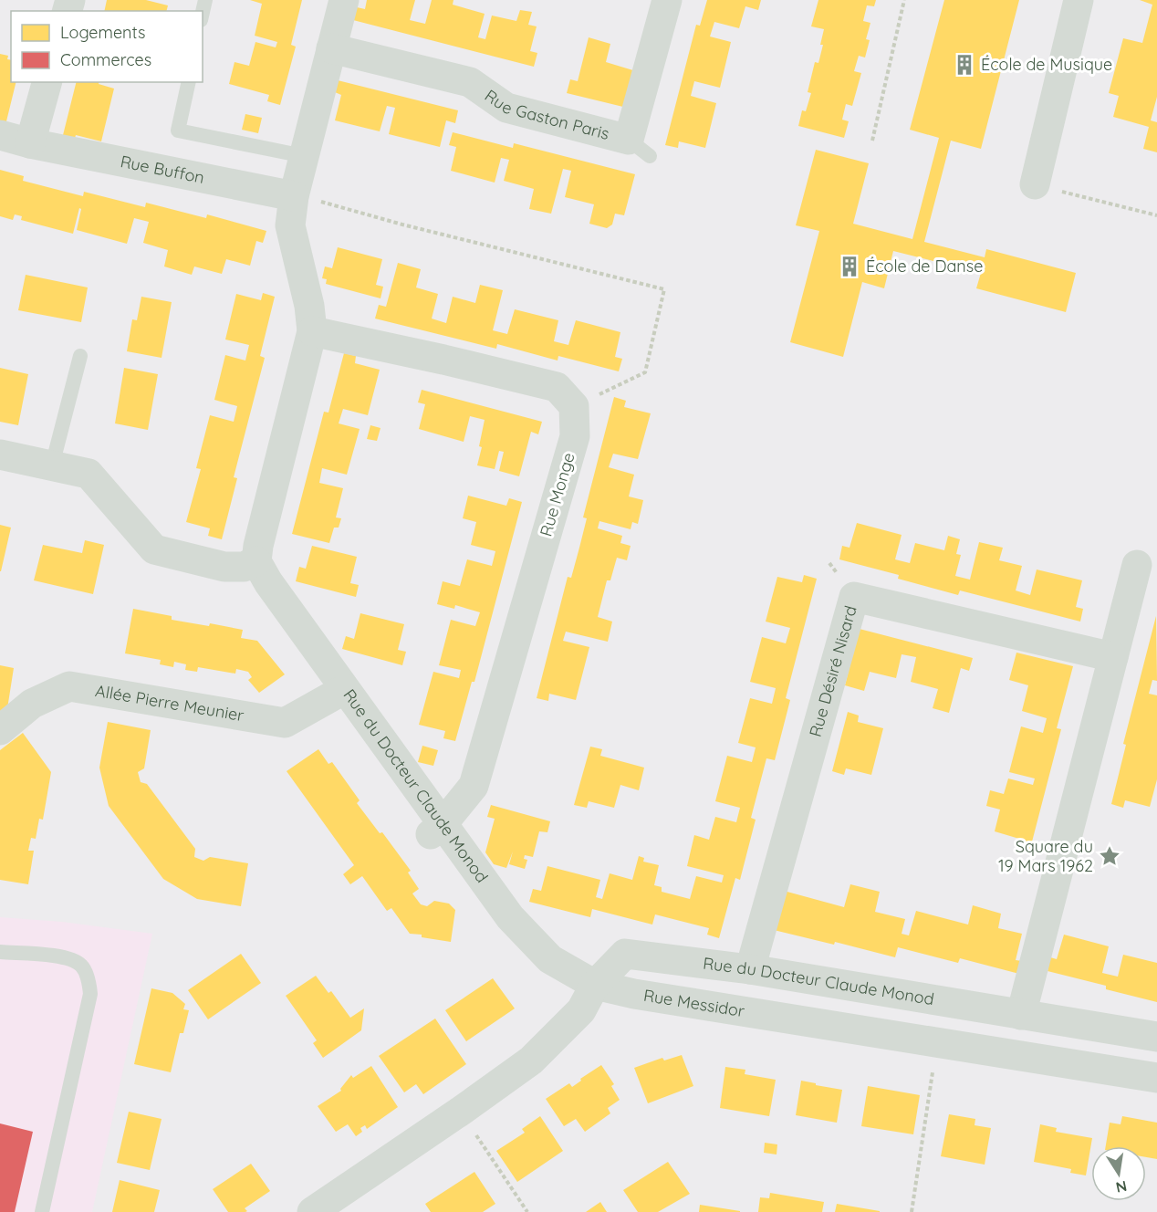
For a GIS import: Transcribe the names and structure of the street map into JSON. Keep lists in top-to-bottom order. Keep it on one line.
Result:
{"streets":{"street":["Rue Gaston Paris","Rue Buffon","Rue Monge","Rue Désiré Nisard","Allée Pierre Meunier","Rue du Docteur Claude Monod","Rue Messidor"]},"crossings":[["Rue Monge","Rue du Docteur Claude Monod"],["Rue Désiré Nisard","Rue du Docteur Claude Monod"],["Allée Pierre Meunier","Rue du Docteur Claude Monod"],["Rue du Docteur Claude Monod","Rue Messidor"]],"places":{"building":["École de Musique","École de Danse"],"place":["Square du 19 Mars 1962"]},"legend":["Logements","Commerces"],"north":"bottom"}
